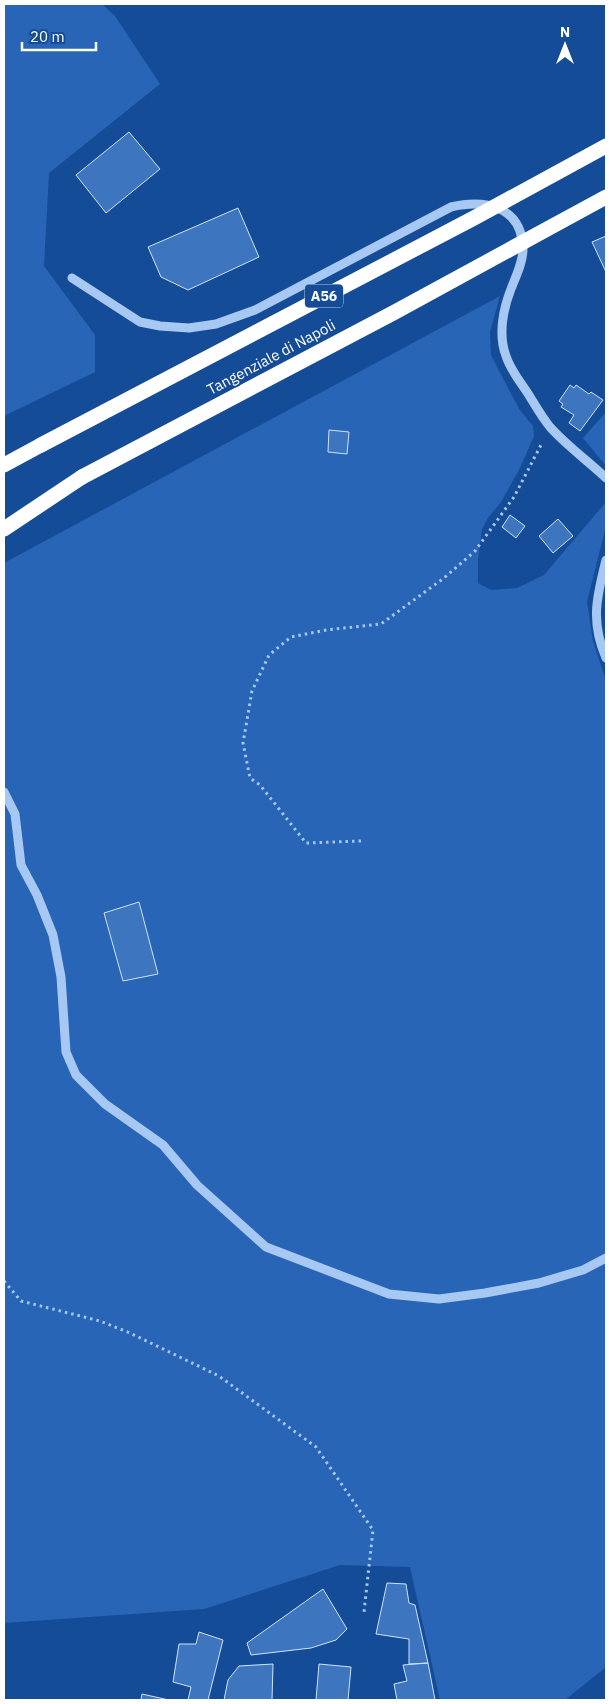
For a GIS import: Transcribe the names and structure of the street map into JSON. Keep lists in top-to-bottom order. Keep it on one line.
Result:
{"streets":{"highway":["A56","Tangenziale di Napoli"]},"scale_bar":"20 m","north":"top"}
